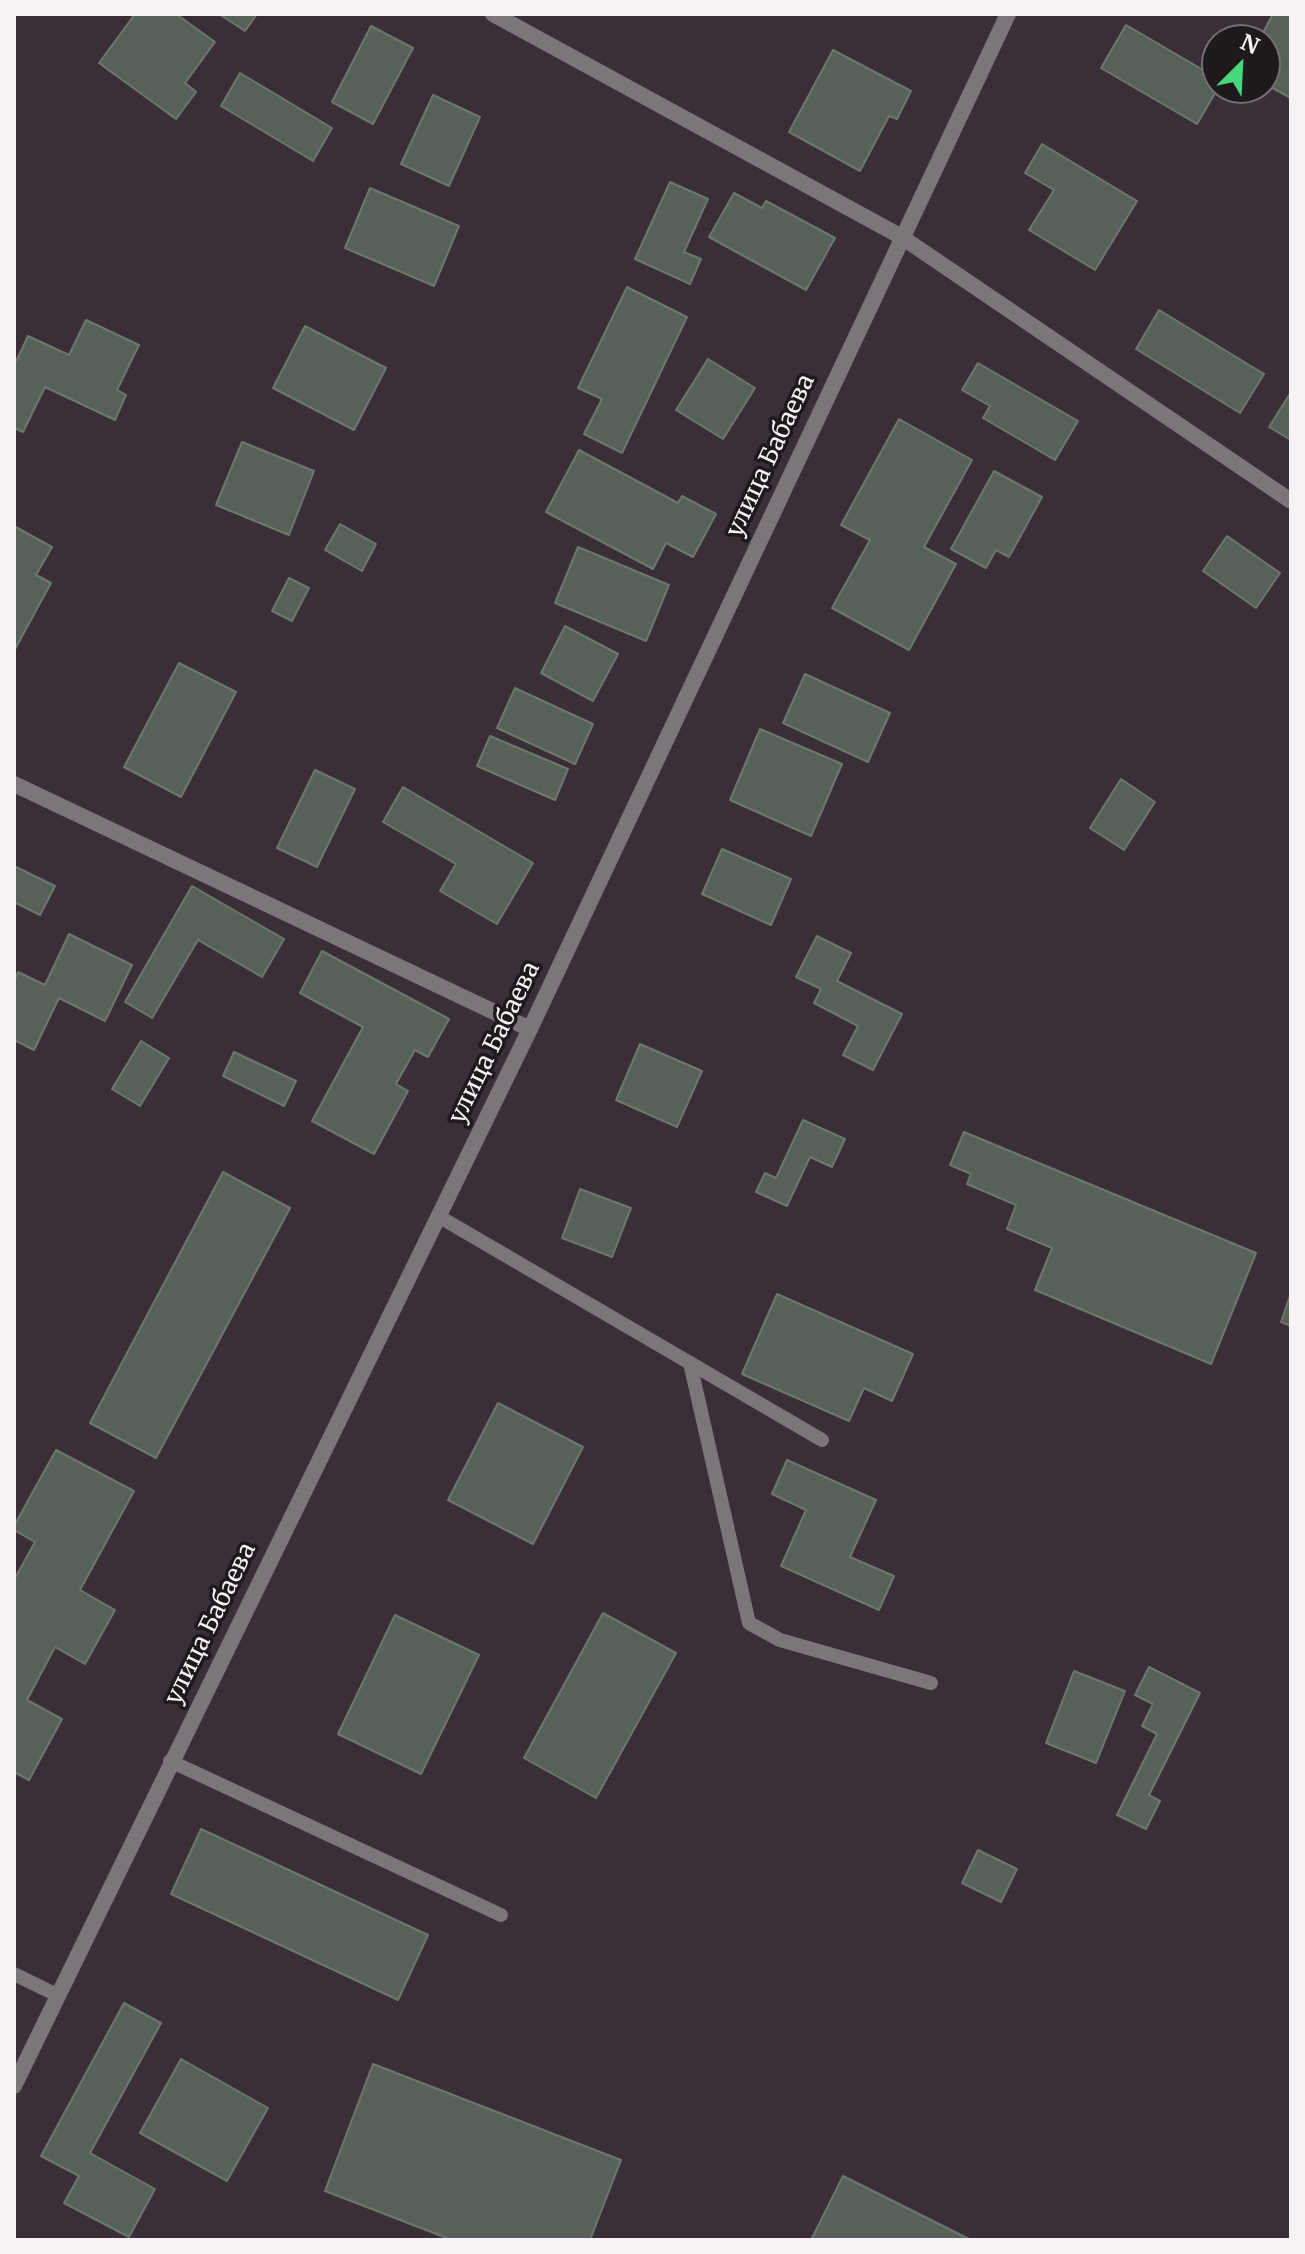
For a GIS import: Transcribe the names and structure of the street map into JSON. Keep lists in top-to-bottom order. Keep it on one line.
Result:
{"streets":{"street":["улица Бабаева"]},"north":"top right"}
